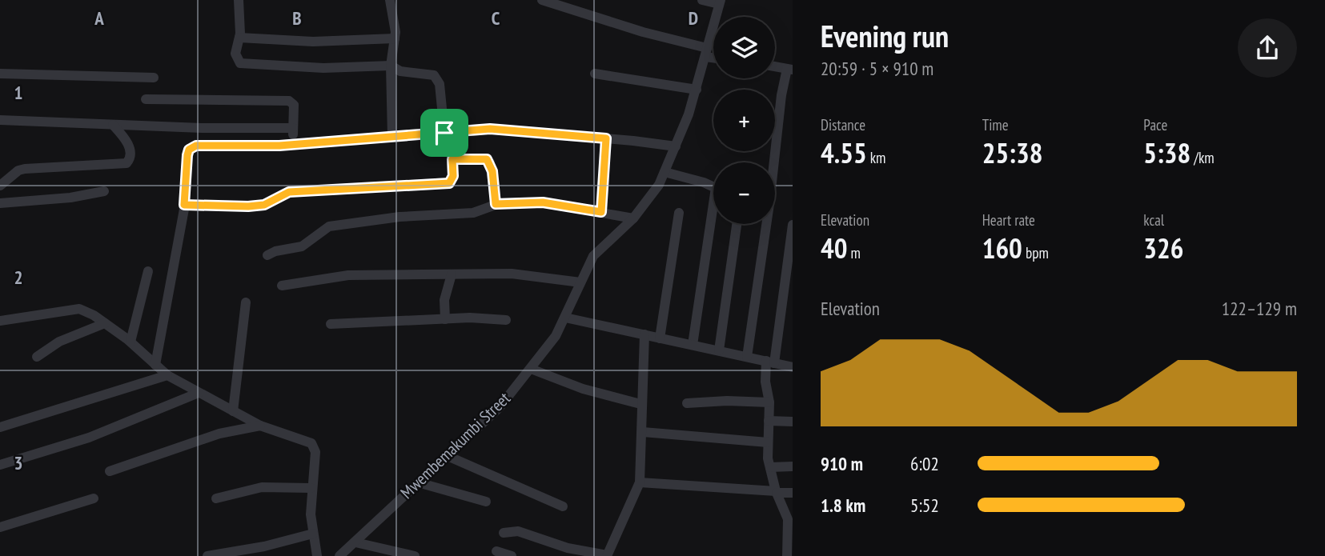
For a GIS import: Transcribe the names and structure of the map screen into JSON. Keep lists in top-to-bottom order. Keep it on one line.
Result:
{"streets":{"street":["Mwembemakumbi Street"]},"page":{"heading":["Evening run","20:59 · 5 × 910 m"],"map_buttons":["+","−"],"stats":[["Distance","4.55 km"],["Time","25:38"],["Pace","5:38 /km"],["Elevation","40 m"],["Heart rate","160 bpm"],["kcal","326"]],"chart":["Elevation","122–129 m"],"list":[{"name":"910 m","note":"6:02"},{"name":"1.8 km","note":"5:52"}]},"grid":{"columns":["A","B","C","D"],"rows":["1","2","3"]}}
